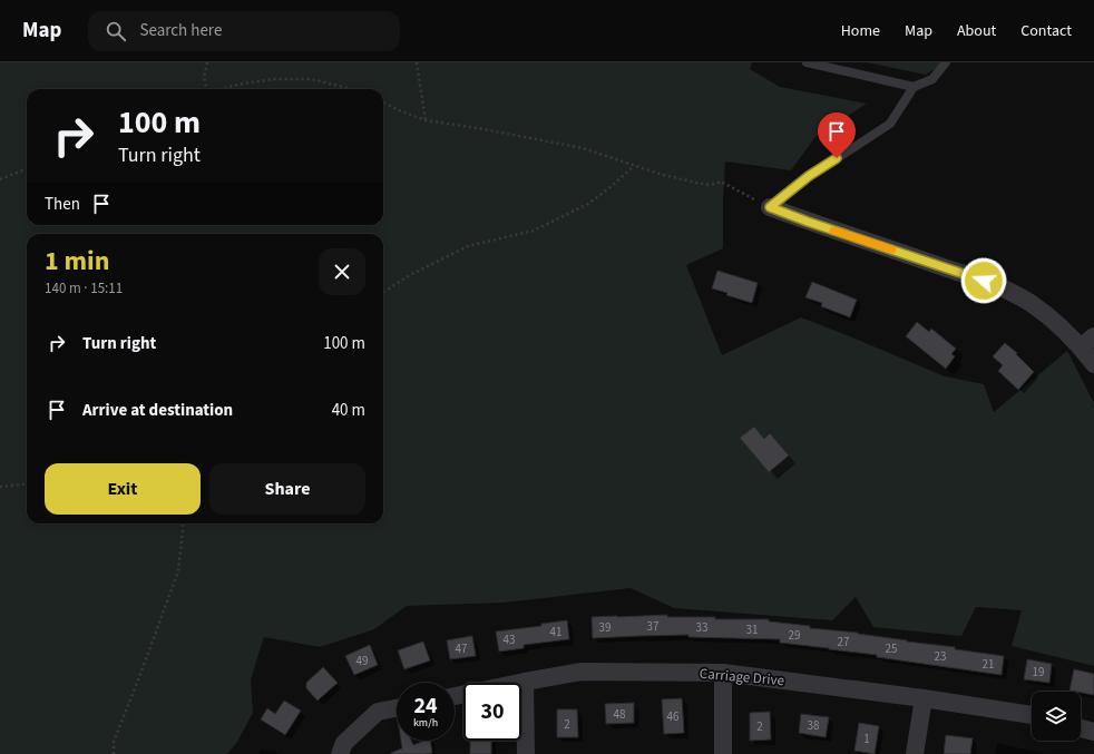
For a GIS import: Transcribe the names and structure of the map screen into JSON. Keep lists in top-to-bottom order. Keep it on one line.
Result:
{"streets":{"street":["Carriage Drive"]},"house_numbers":["37","39","33","31","41","29","43","27","47","25","23","49","21","19","48","46","2","38","2","1"],"page":{"header":"Map","search":"Search here","nav":["Home","Map","About","Contact"],"turn":["100 m","Turn right"],"then":"Then","heading":["1 min","140 m · 15:11"],"list":[{"name":"Turn right","value":"100 m"},{"name":"Arrive at destination","value":"40 m"}],"buttons":["Exit","Share"],"speed":"24 km/h","limit":"30"}}
